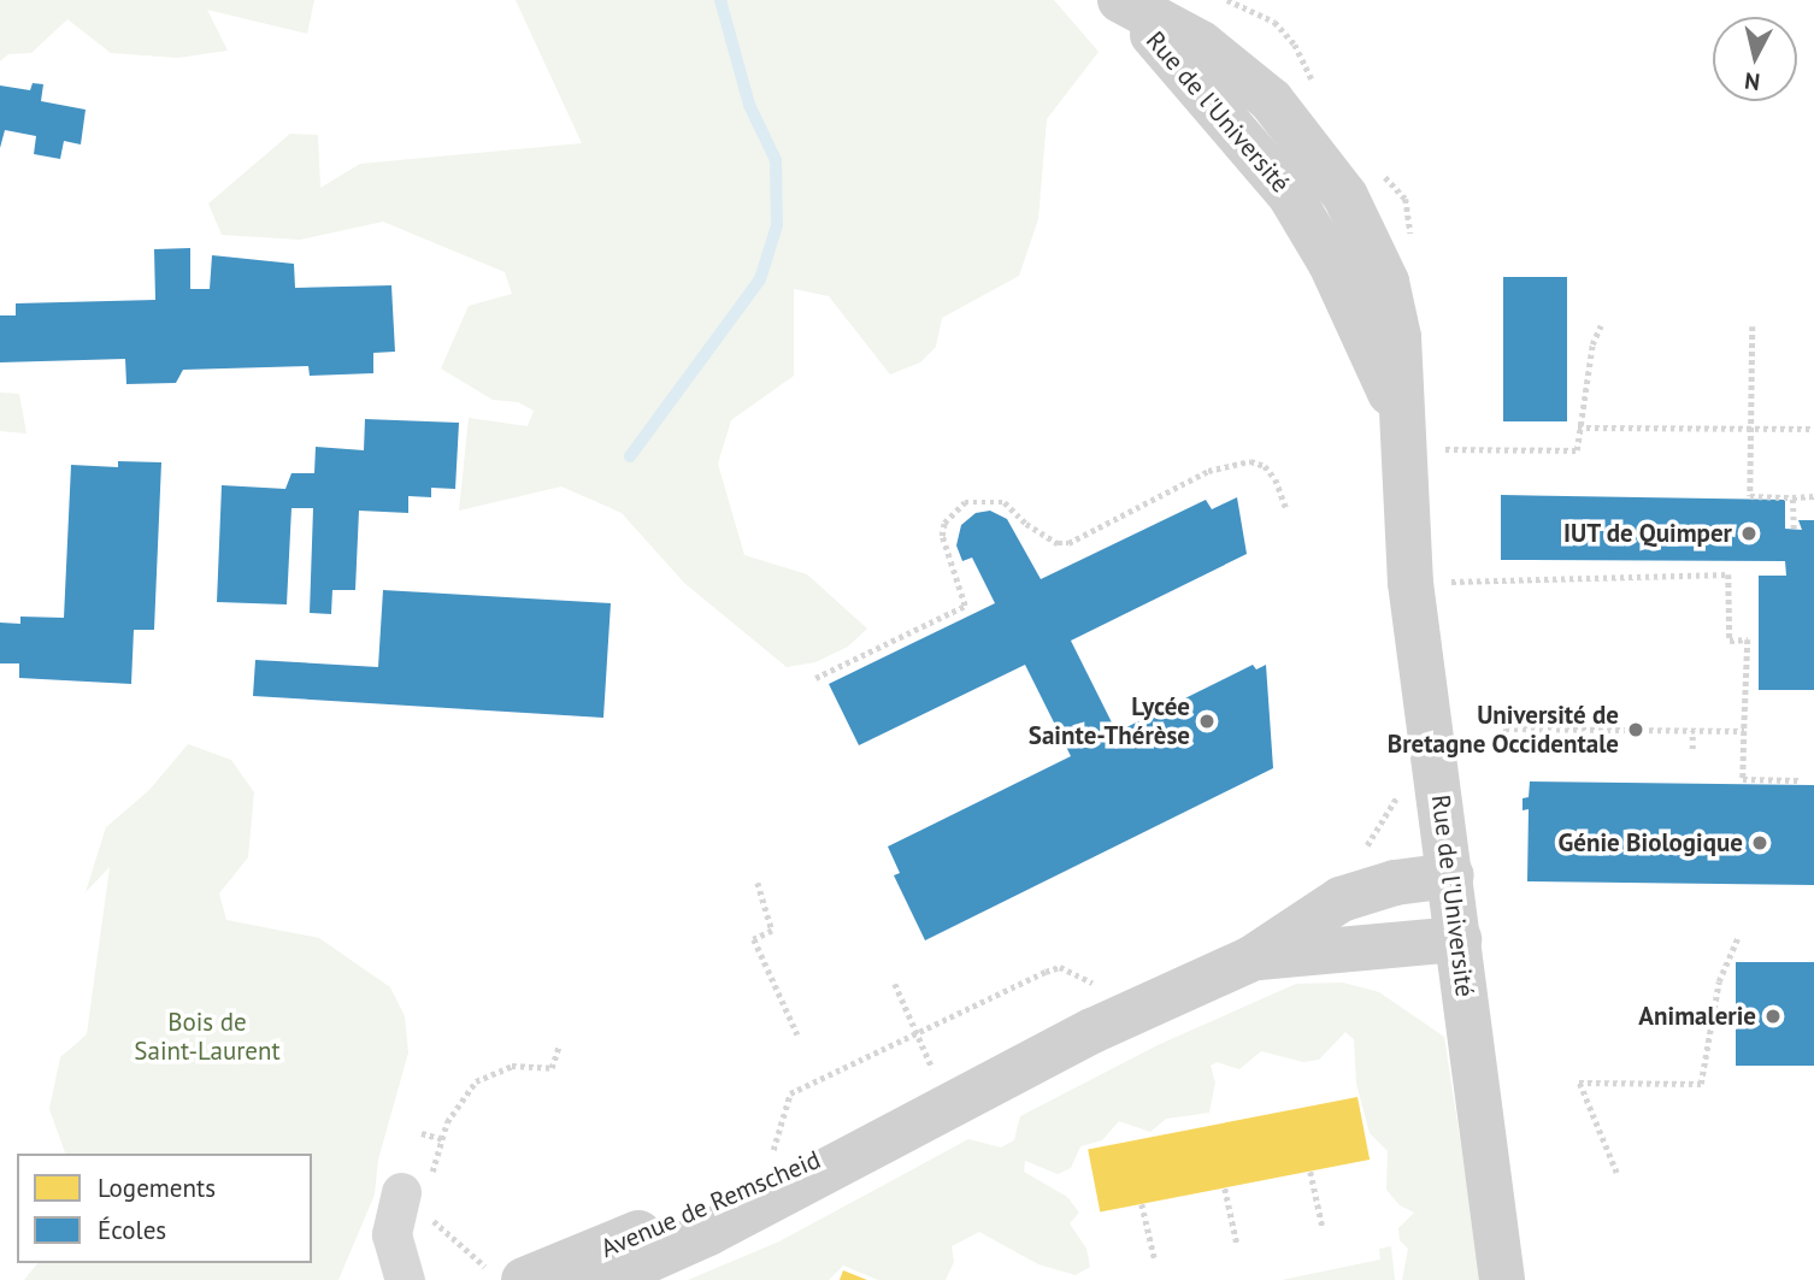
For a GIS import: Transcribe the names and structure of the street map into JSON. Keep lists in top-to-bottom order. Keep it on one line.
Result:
{"streets":{"street":["Rue de l'Université","Avenue de Remscheid"]},"crossings":[["Rue de l'Université","Avenue de Remscheid"]],"parks":["Bois de Saint-Laurent"],"places":["IUT de Quimper","Lycée Sainte-Thérèse","Université de Bretagne Occidentale","Génie Biologique","Animalerie"],"legend":["Logements","Écoles"],"north":"bottom"}
